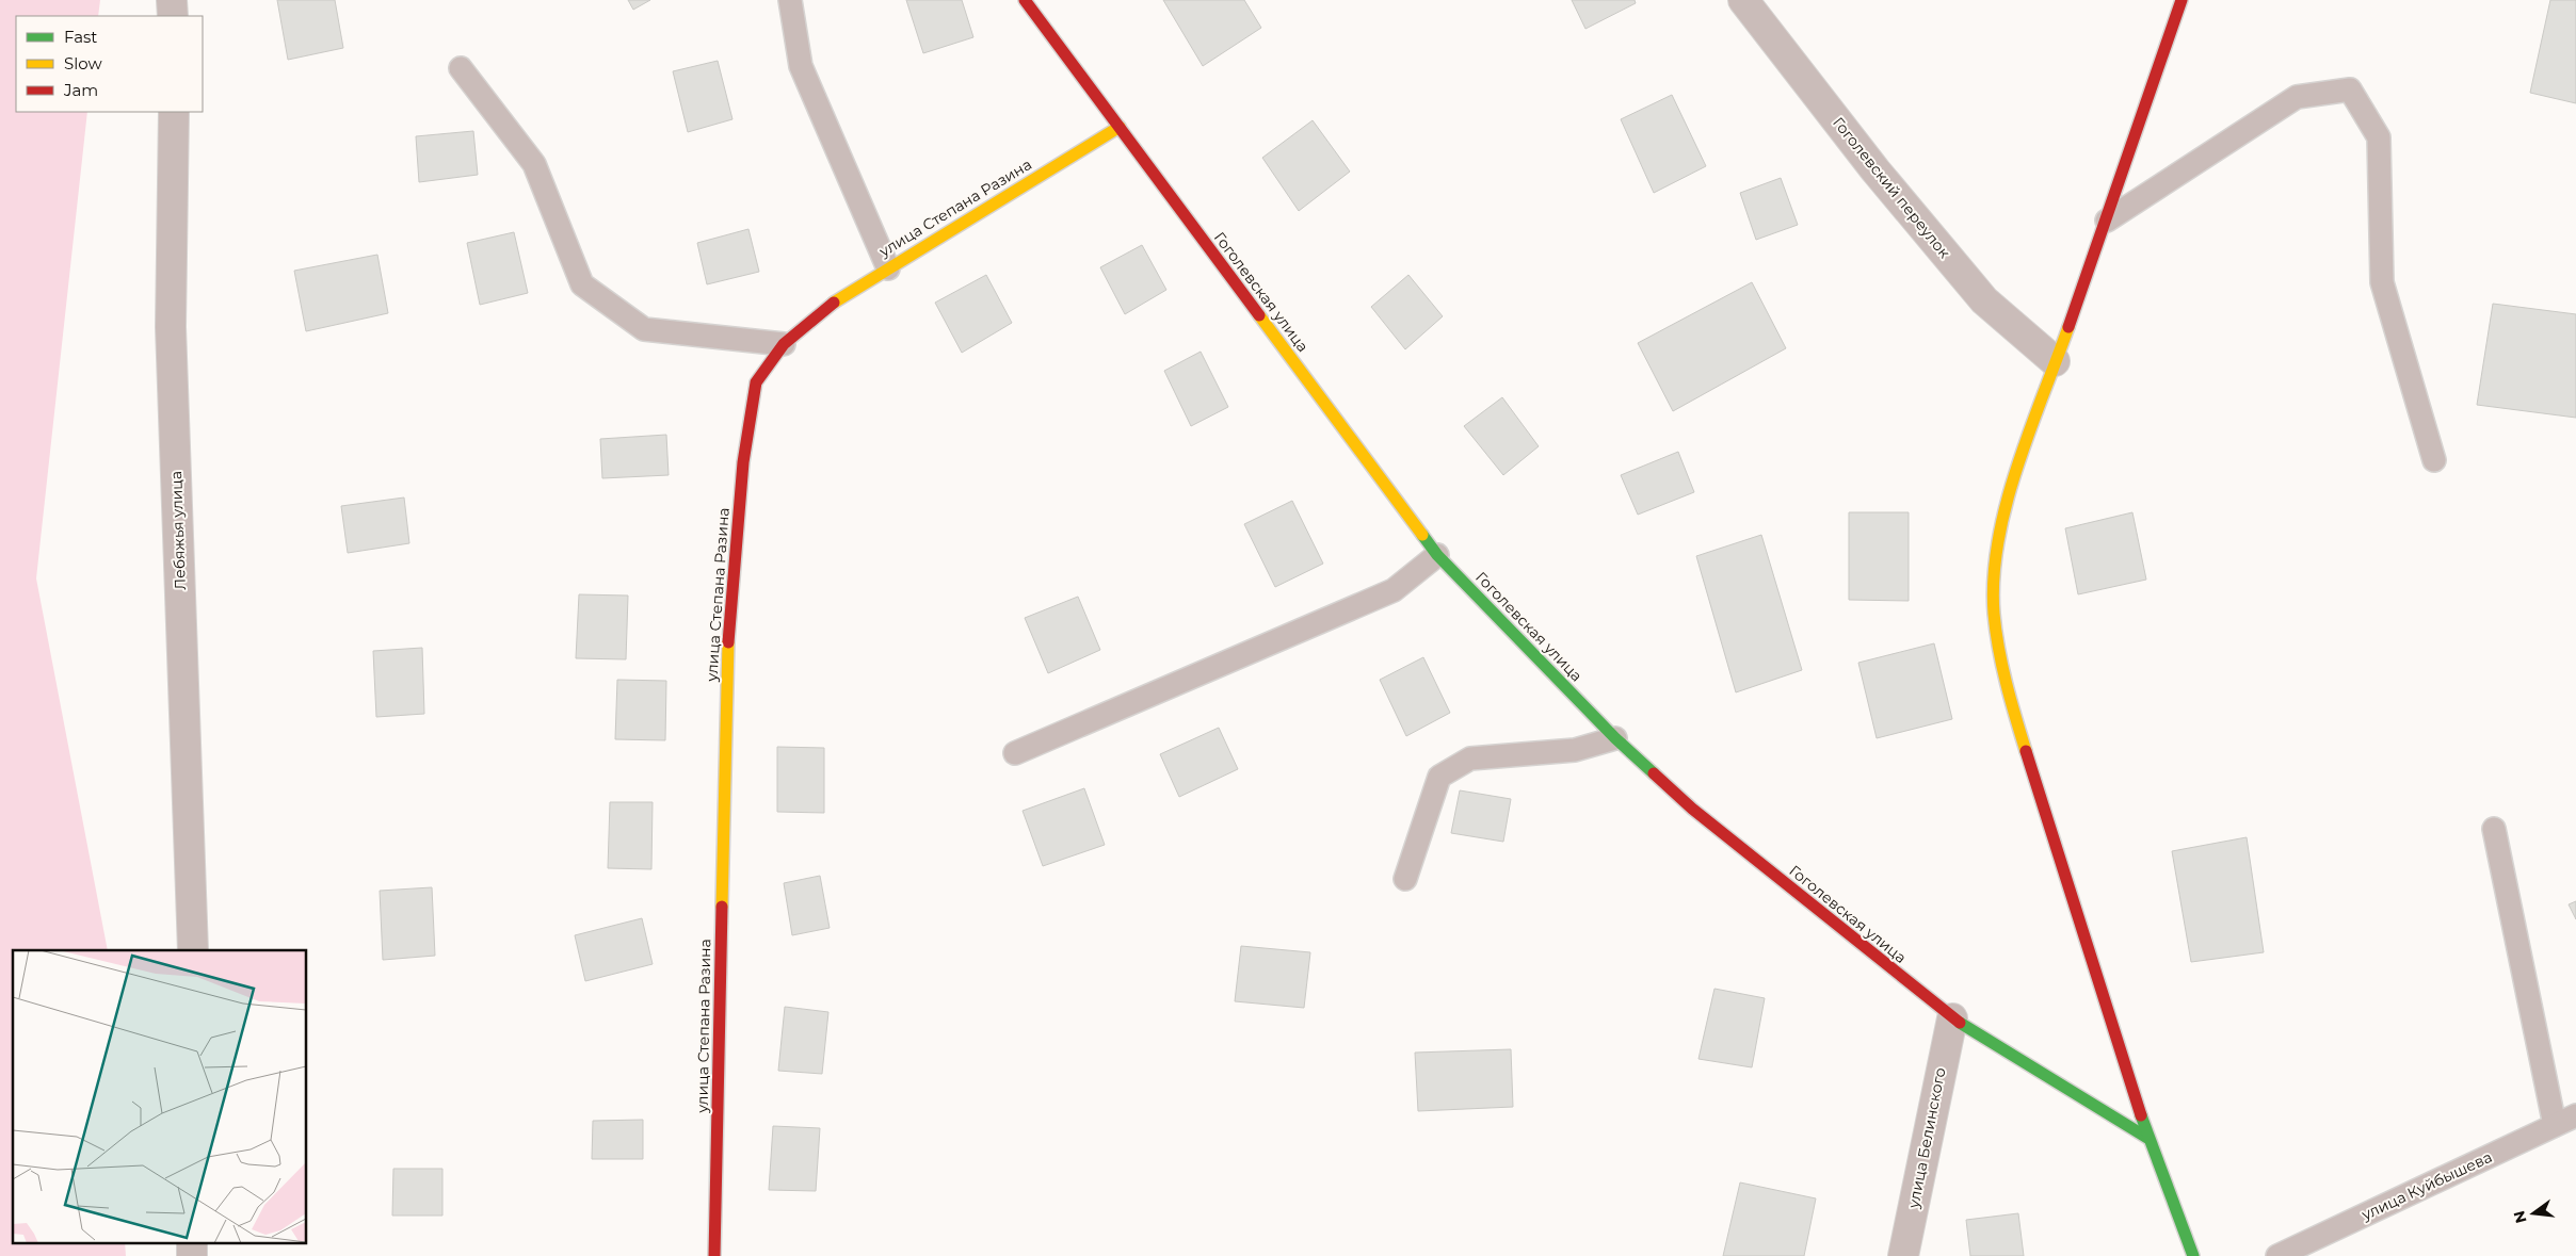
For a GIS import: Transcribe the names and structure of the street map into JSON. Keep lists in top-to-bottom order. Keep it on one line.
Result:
{"streets":{"street":["Гоголевский переулок","улица Степана Разина","Гоголевская улица","Лебяжья улица","улица Белинского"],"lane":["улица Куйбышева"]},"crossings":[["улица Степана Разина","Гоголевская улица"],["Гоголевская улица","улица Белинского"]],"legend":["Fast","Slow","Jam"],"north":"left"}
